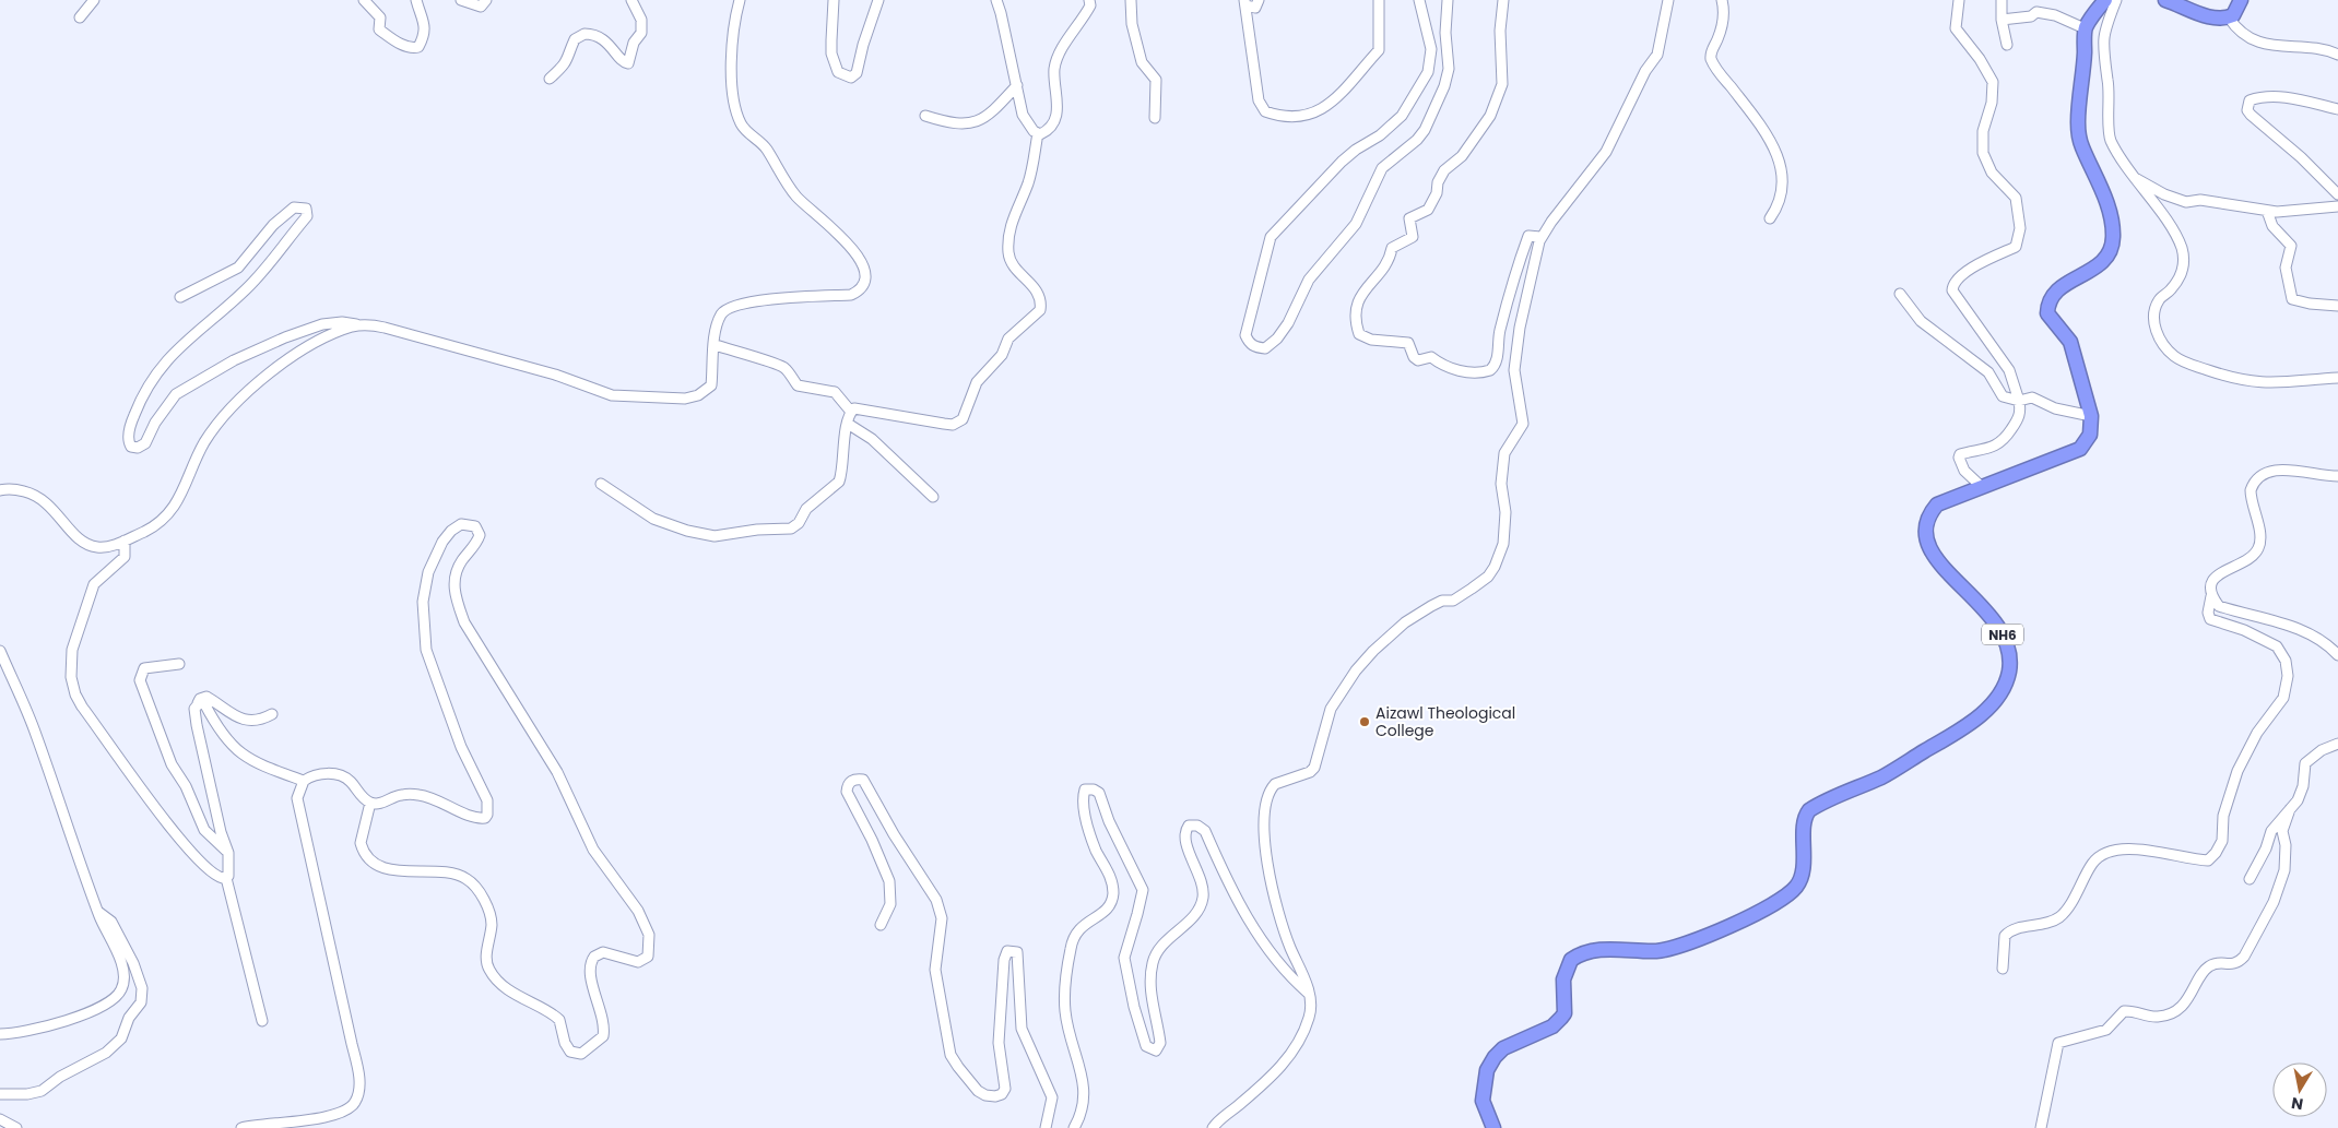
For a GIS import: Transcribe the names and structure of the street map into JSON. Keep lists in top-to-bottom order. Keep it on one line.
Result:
{"streets":{"highway":["NH6"]},"places":["Aizawl Theological College"],"north":"bottom"}
